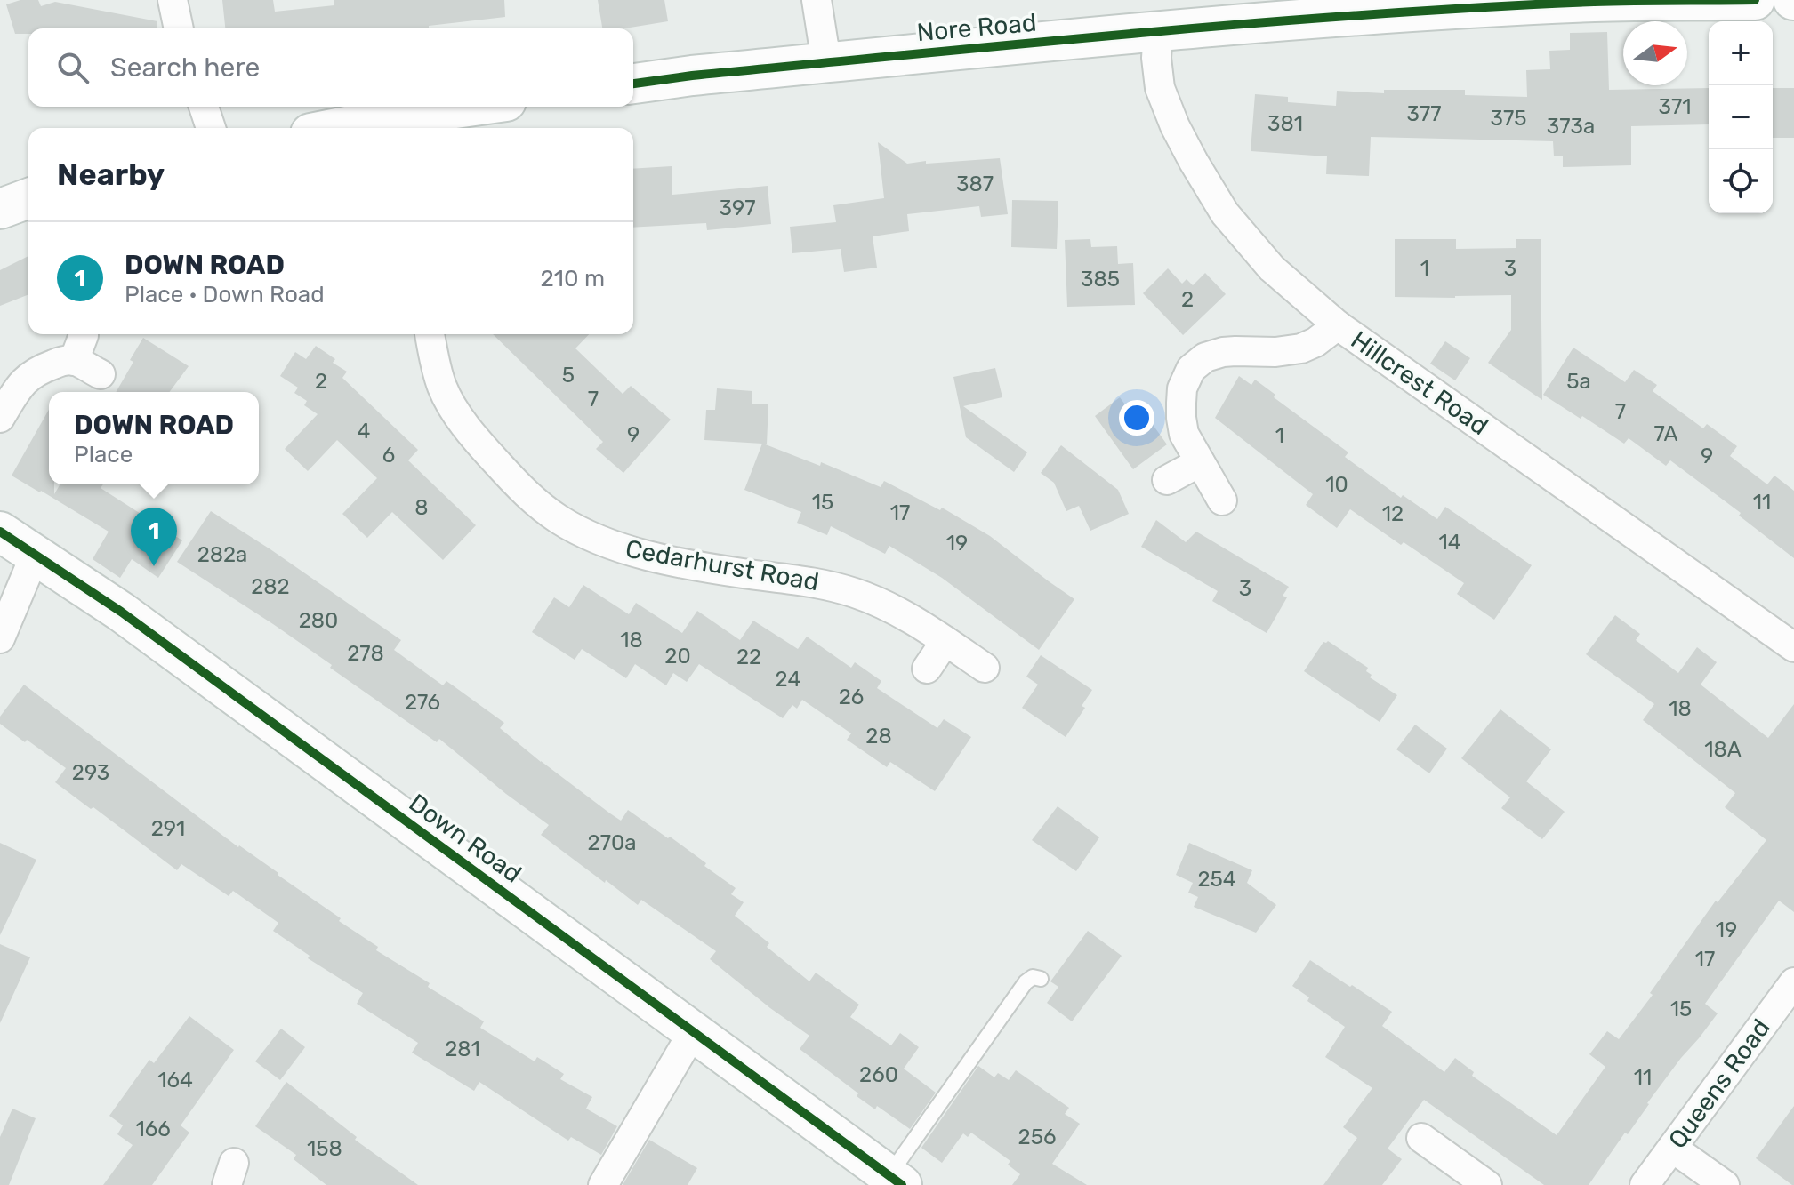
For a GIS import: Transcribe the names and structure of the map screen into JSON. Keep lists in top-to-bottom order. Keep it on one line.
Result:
{"streets":{"street":["Nore Road","Hillcrest Road","Cedarhurst Road","Down Road","Queens Road"]},"crossings":[["Nore Road","Hillcrest Road"]],"house_numbers":["371","377","375","381","373a","387","397","1","3","385","2","5","2","5a","7","7","4","7A","9","1","6","9","10","15","11","8","17","12","14","19","282a","282","3","280","18","278","20","22","24","26","276","18","28","18A","293","291","270a","254","19","17","15","281","260","11","164","166","256","158"],"north":"right","page":{"map_buttons":["+","−"],"search":"Search here","heading":"Nearby","list":[{"mark":"1","name":"DOWN ROAD","note":"Place · Down Road","value":"210 m"}],"popup":["DOWN ROAD","Place"],"pins":"1"}}
